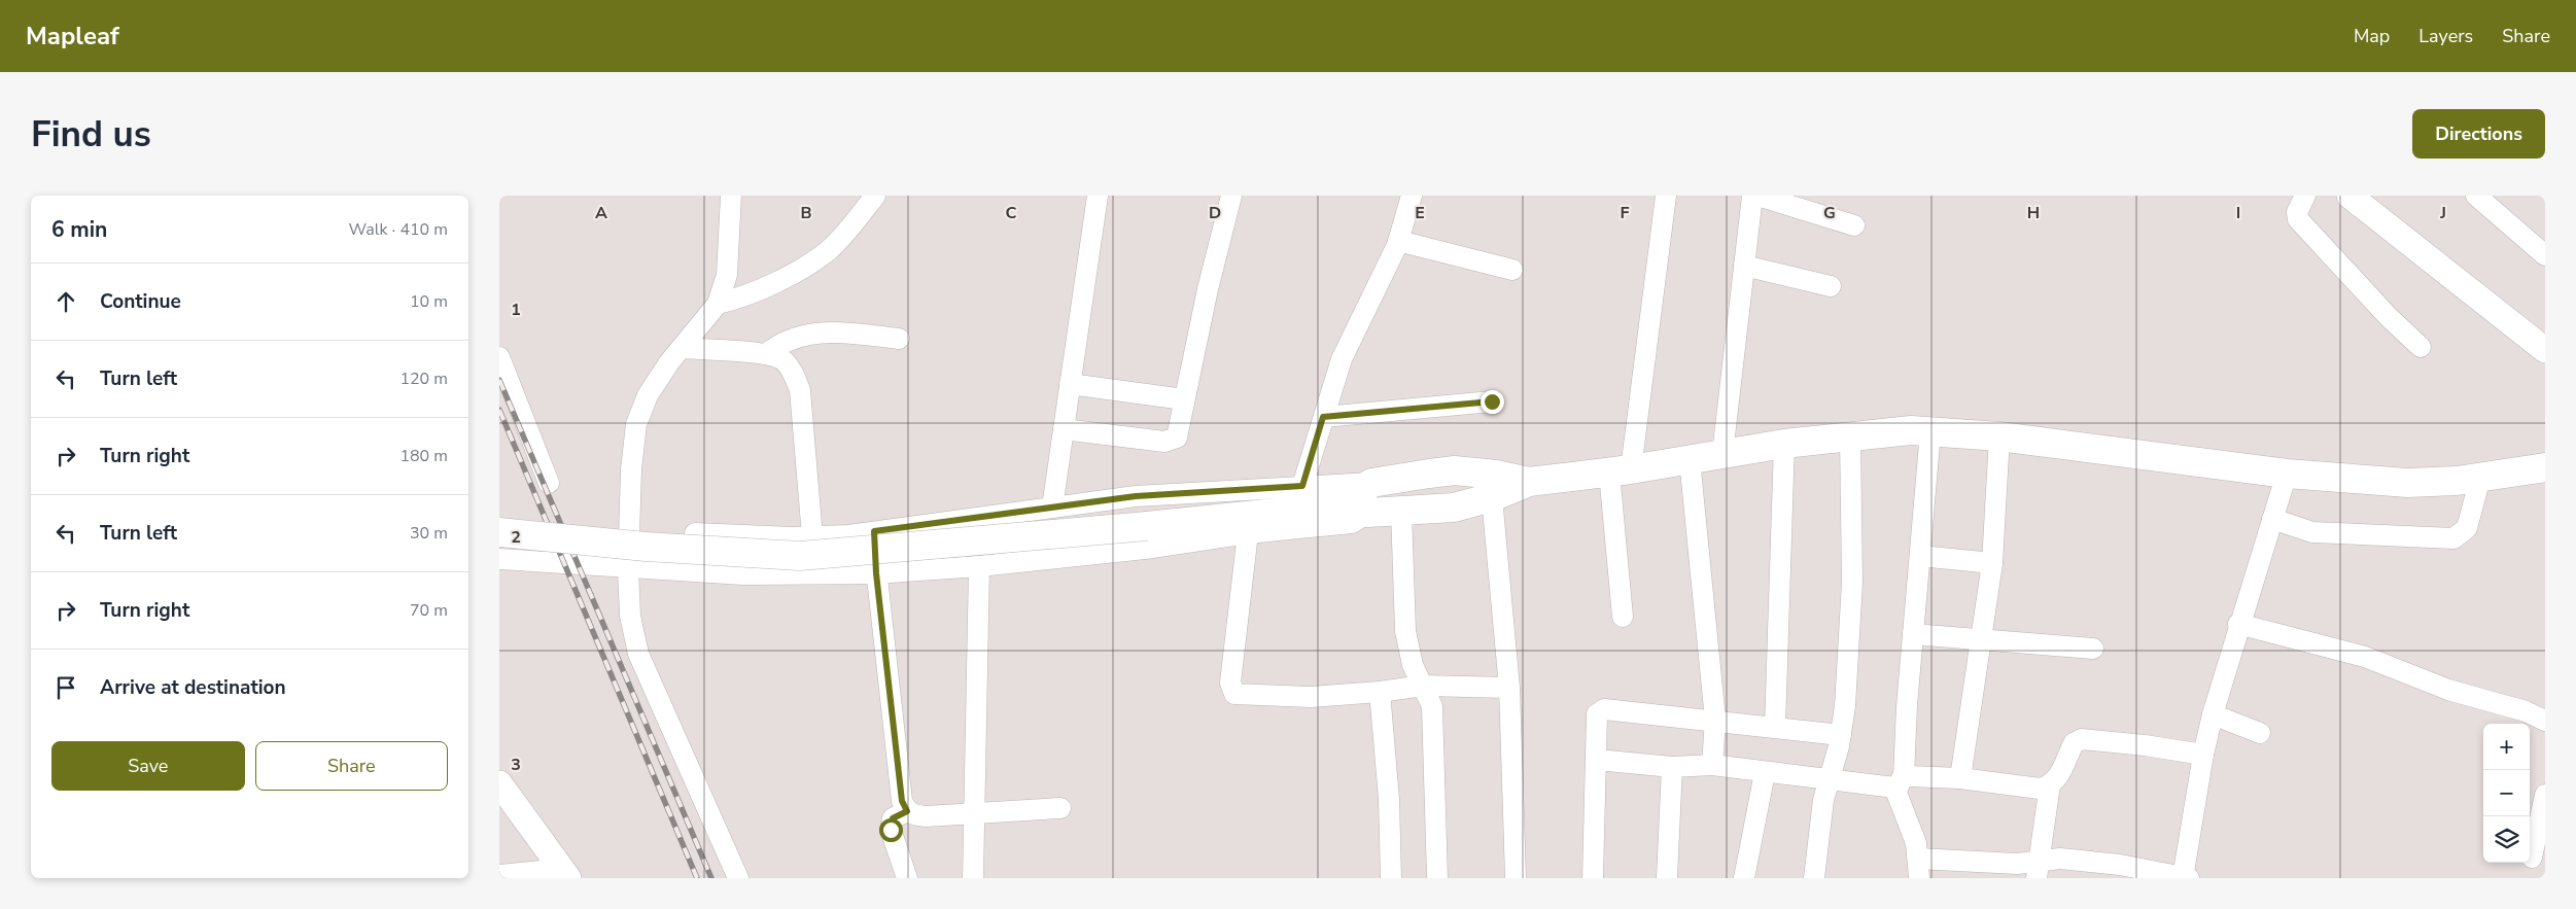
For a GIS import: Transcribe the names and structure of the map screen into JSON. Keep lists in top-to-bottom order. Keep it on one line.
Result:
{"page":{"header":"Mapleaf","nav":["Map","Layers","Share"],"buttons":["Directions",["Save","Share"]],"title":"Find us","heading":["6 min","Walk · 410 m"],"list":[["Continue","10 m"],["Turn left","120 m"],["Turn right","180 m"],["Turn left","30 m"],["Turn right","70 m"],"Arrive at destination"],"map_buttons":["+","−"]},"grid":{"columns":["A","B","C","D","E","F","G","H","I","J"],"rows":["1","2","3"]}}
